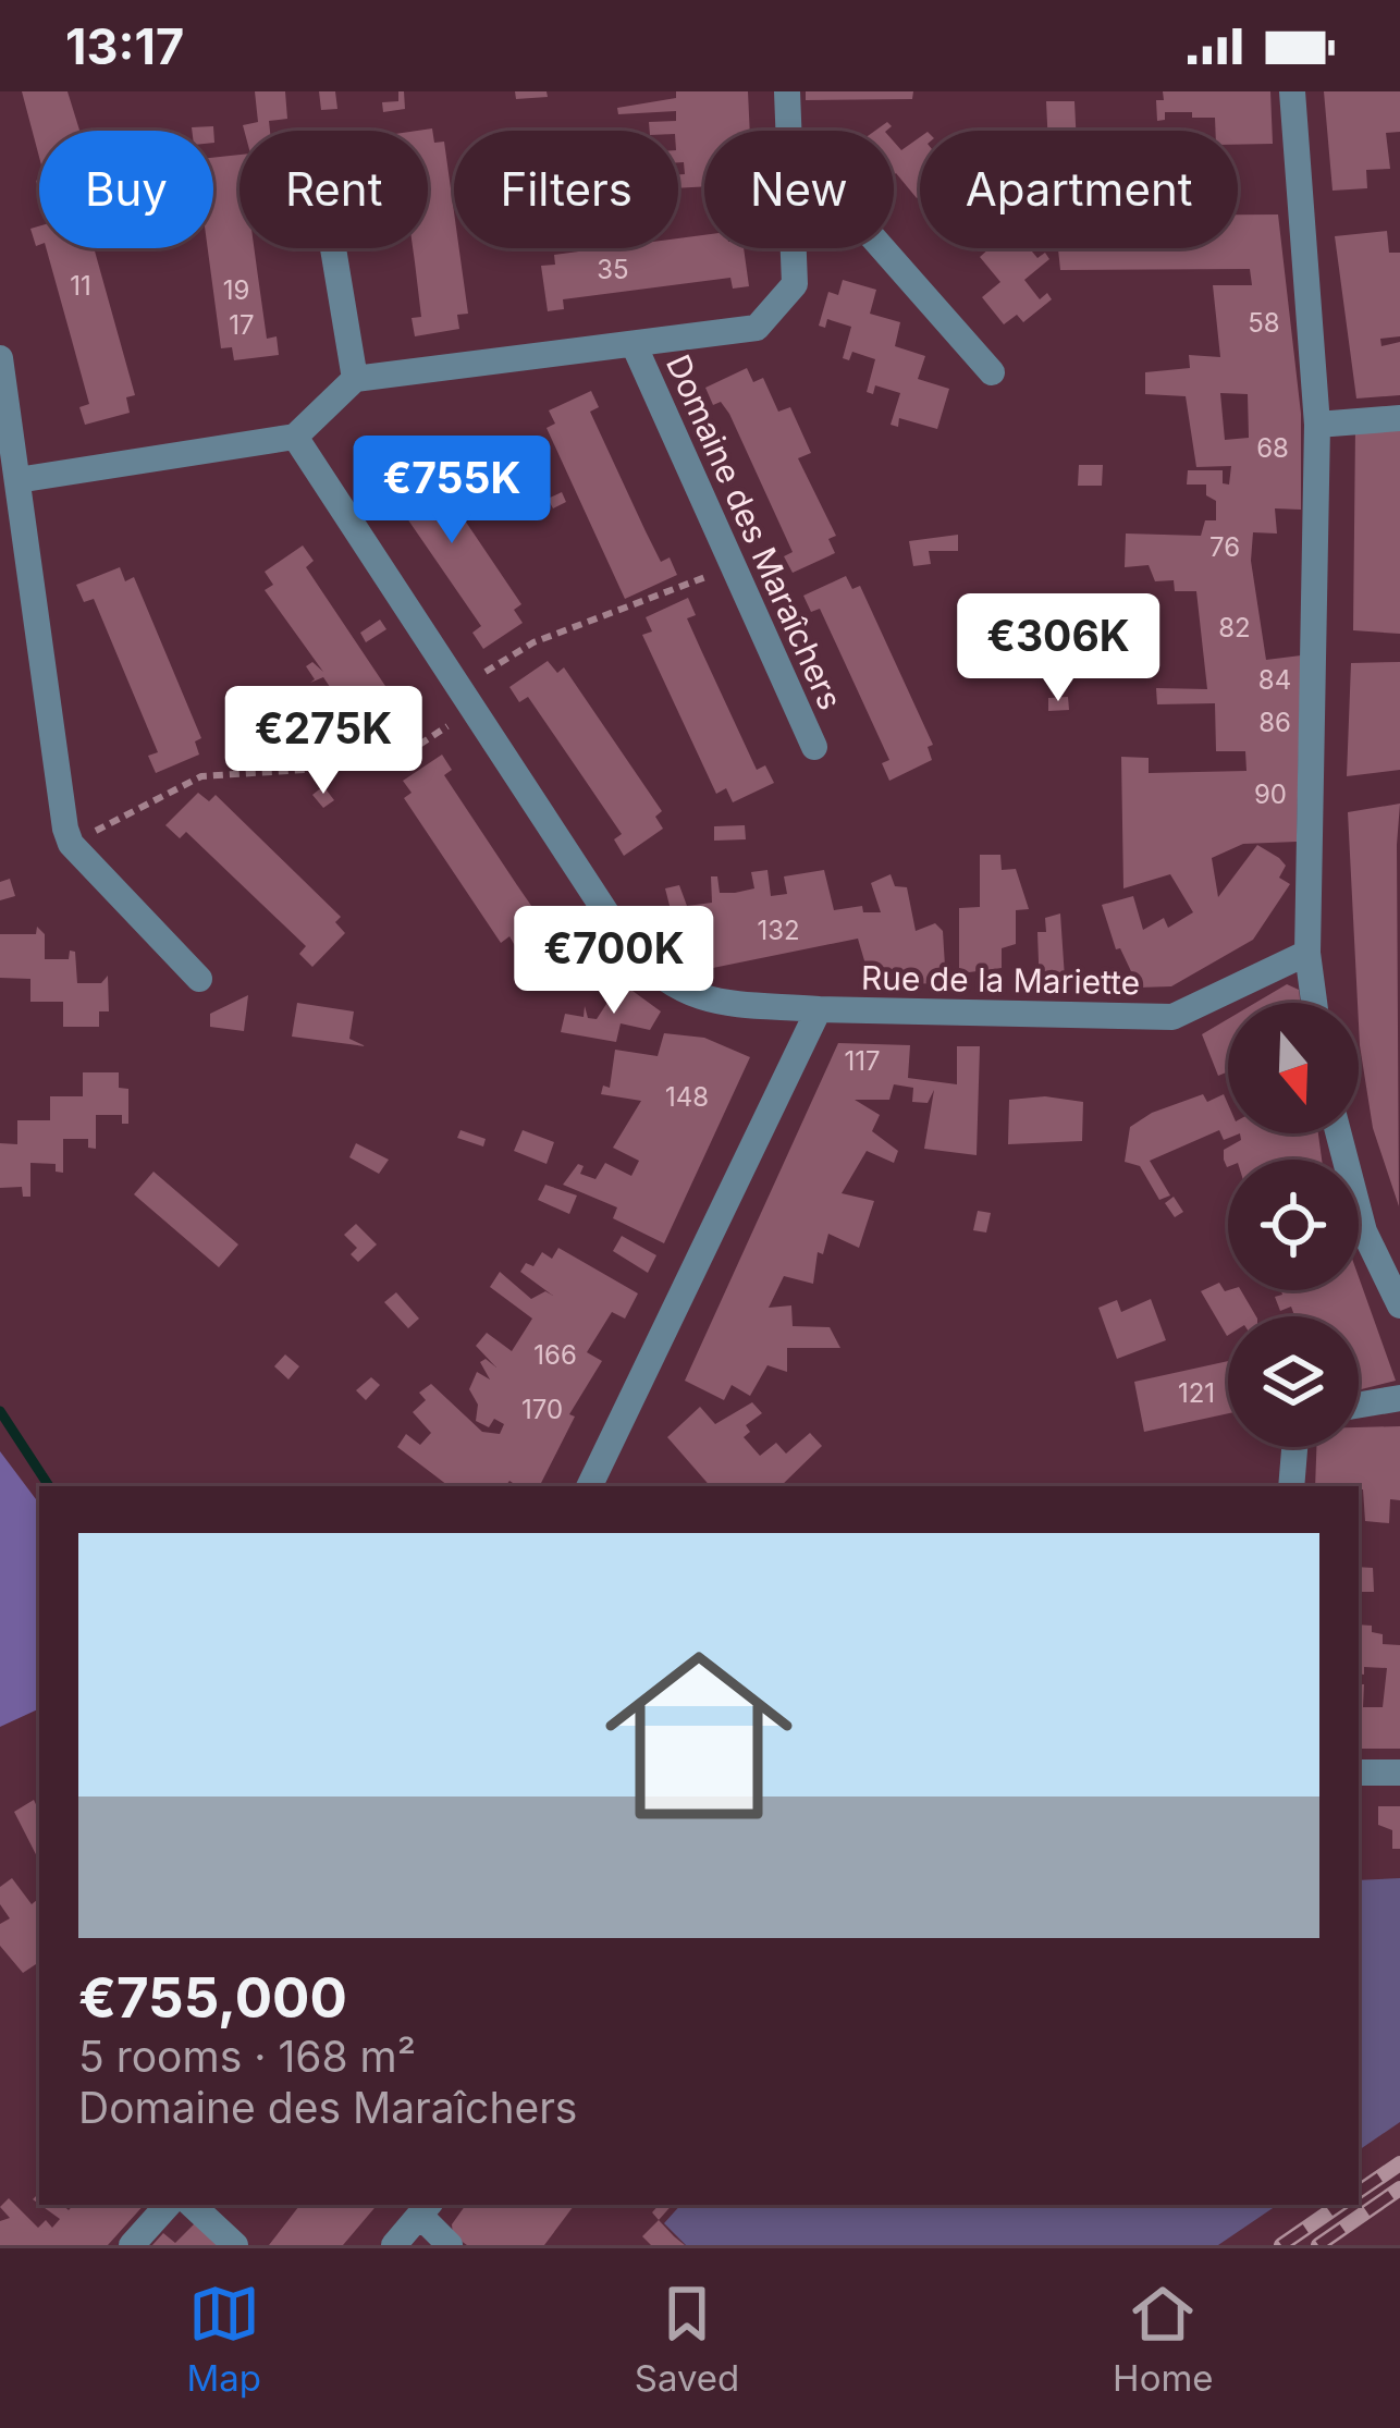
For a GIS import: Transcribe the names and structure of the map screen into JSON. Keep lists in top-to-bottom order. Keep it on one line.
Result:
{"streets":{"street":["Domaine des Maraîchers","Rue de la Mariette"]},"house_numbers":["35","11","19","58","17","68","76","82","84","86","90","132","117","148","166","121","170"],"north":"bottom","page":{"status":"13:17","chip":["Buy","Rent","Filters","New","Apartment"],"price":["€755K","€306K","€275K","€700K"],"list":[{"name":"€755,000","note":"5 rooms · 168 m² · Domaine des Maraîchers"}],"tabs":["Map","Saved","Home"]}}
